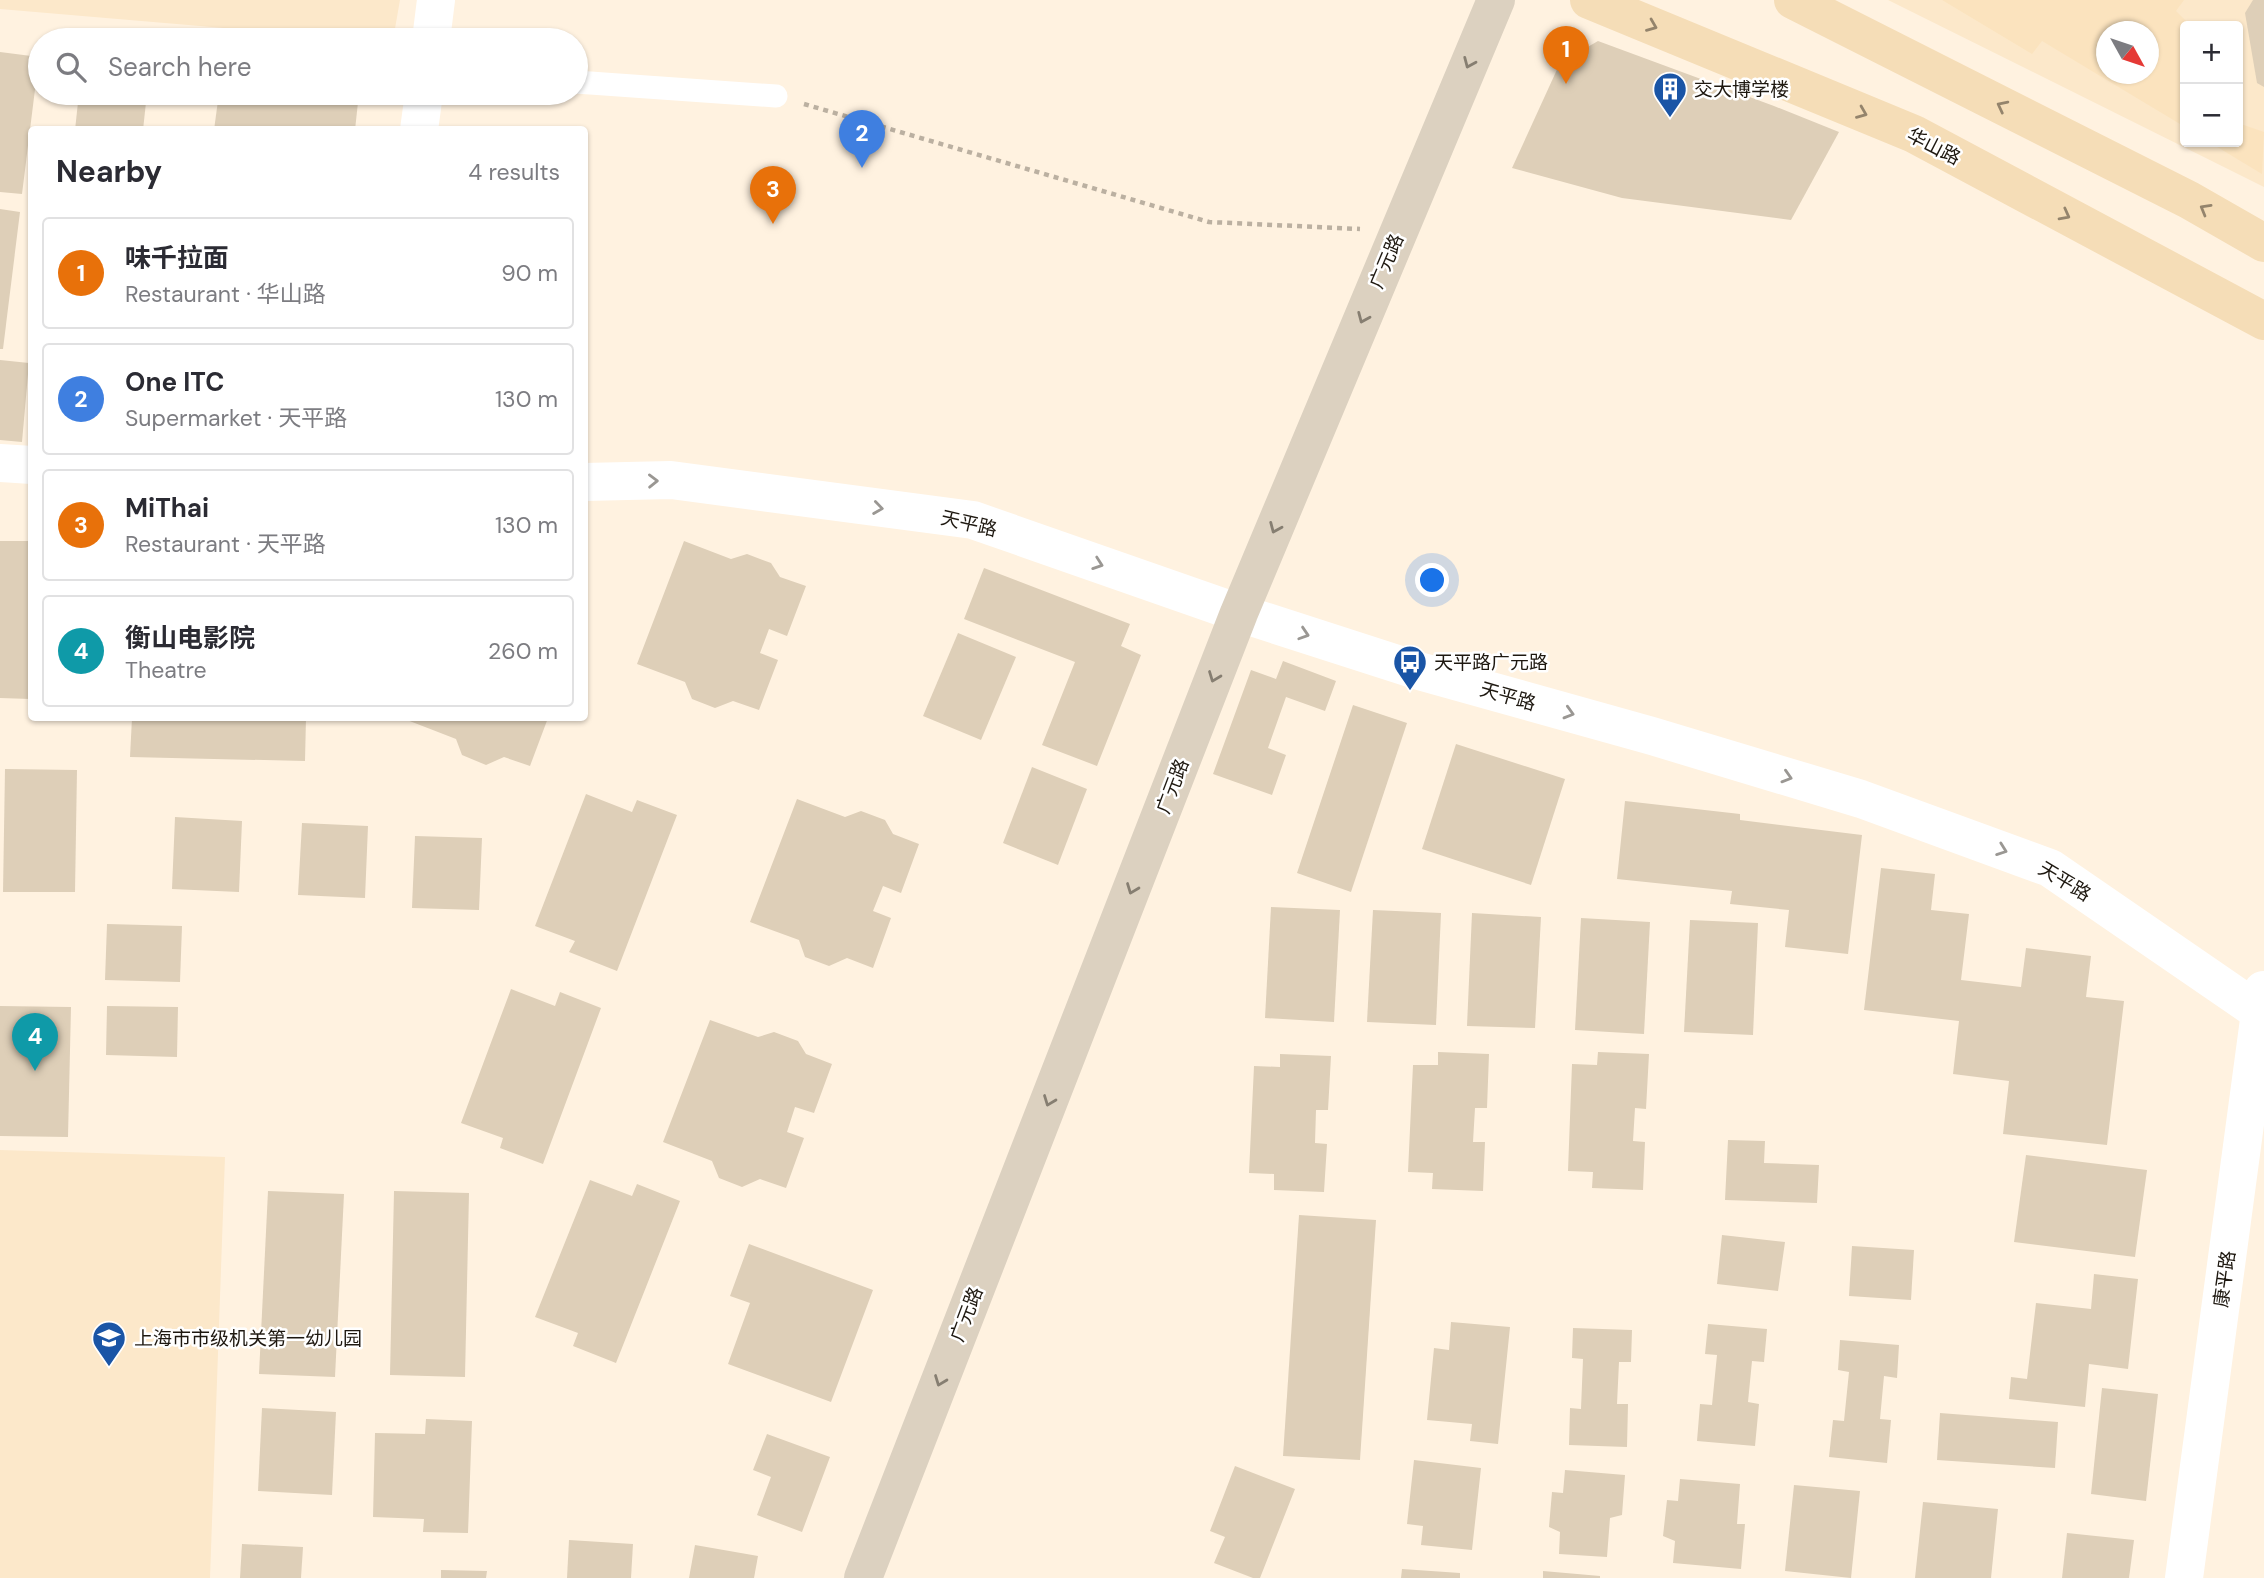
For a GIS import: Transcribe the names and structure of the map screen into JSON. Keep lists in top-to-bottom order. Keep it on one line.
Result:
{"streets":{"main road":["华山路"],"street":["广元路","天平路","康平路"]},"crossings":[["广元路","天平路"],["天平路","康平路"]],"one_way":["广元路","天平路"],"places":{"building":["交大博学楼"],"bus stop":["天平路广元路"],"school or university":["上海市市级机关第一幼儿园"]},"north":"bottom right","page":{"map_buttons":["+","−"],"pins":["1","2","3","4"],"search":"Search here","heading":["Nearby","4 results"],"list":[{"mark":"1","name":"味千拉面","note":"Restaurant · 华山路","value":"90 m"},{"mark":"2","name":"One ITC","note":"Supermarket · 天平路","value":"130 m"},{"mark":"3","name":"MiThai","note":"Restaurant · 天平路","value":"130 m"},{"mark":"4","name":"衡山电影院","note":"Theatre","value":"260 m"}]}}
